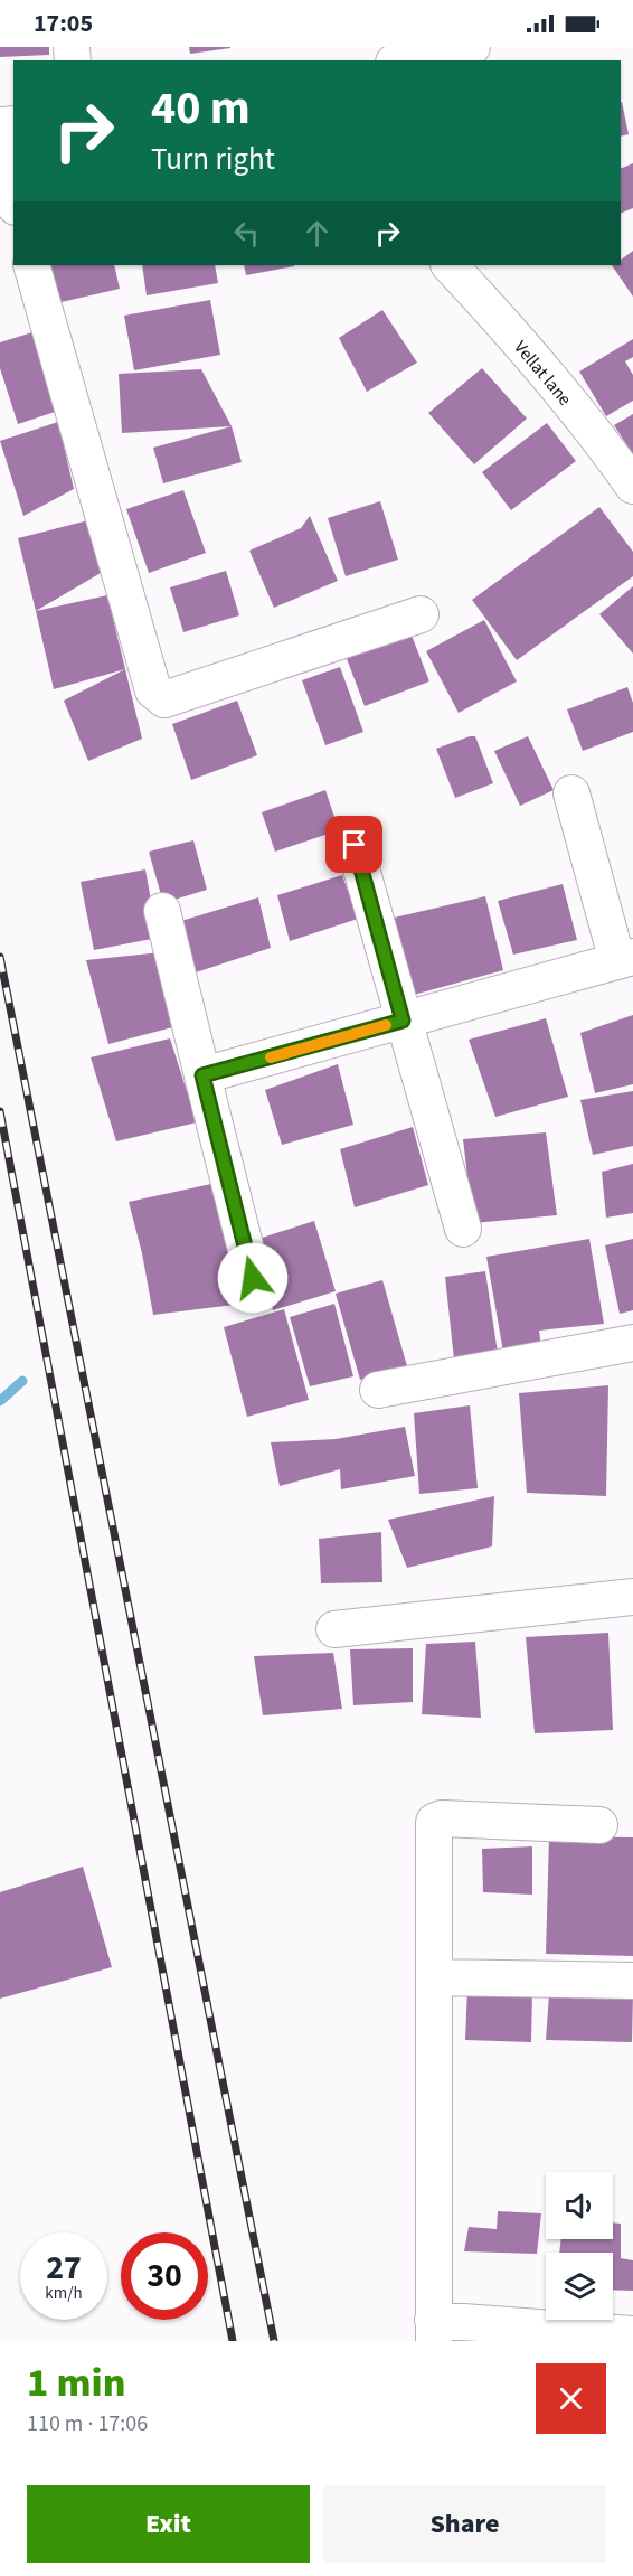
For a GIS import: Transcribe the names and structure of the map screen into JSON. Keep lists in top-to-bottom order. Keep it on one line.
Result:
{"streets":{"street":["Vellat lane"]},"page":{"status":"17:05","turn":["40 m","Turn right"],"speed":"27 km/h","limit":"30","heading":["1 min","110 m · 17:06"],"buttons":["Exit","Share"]}}
